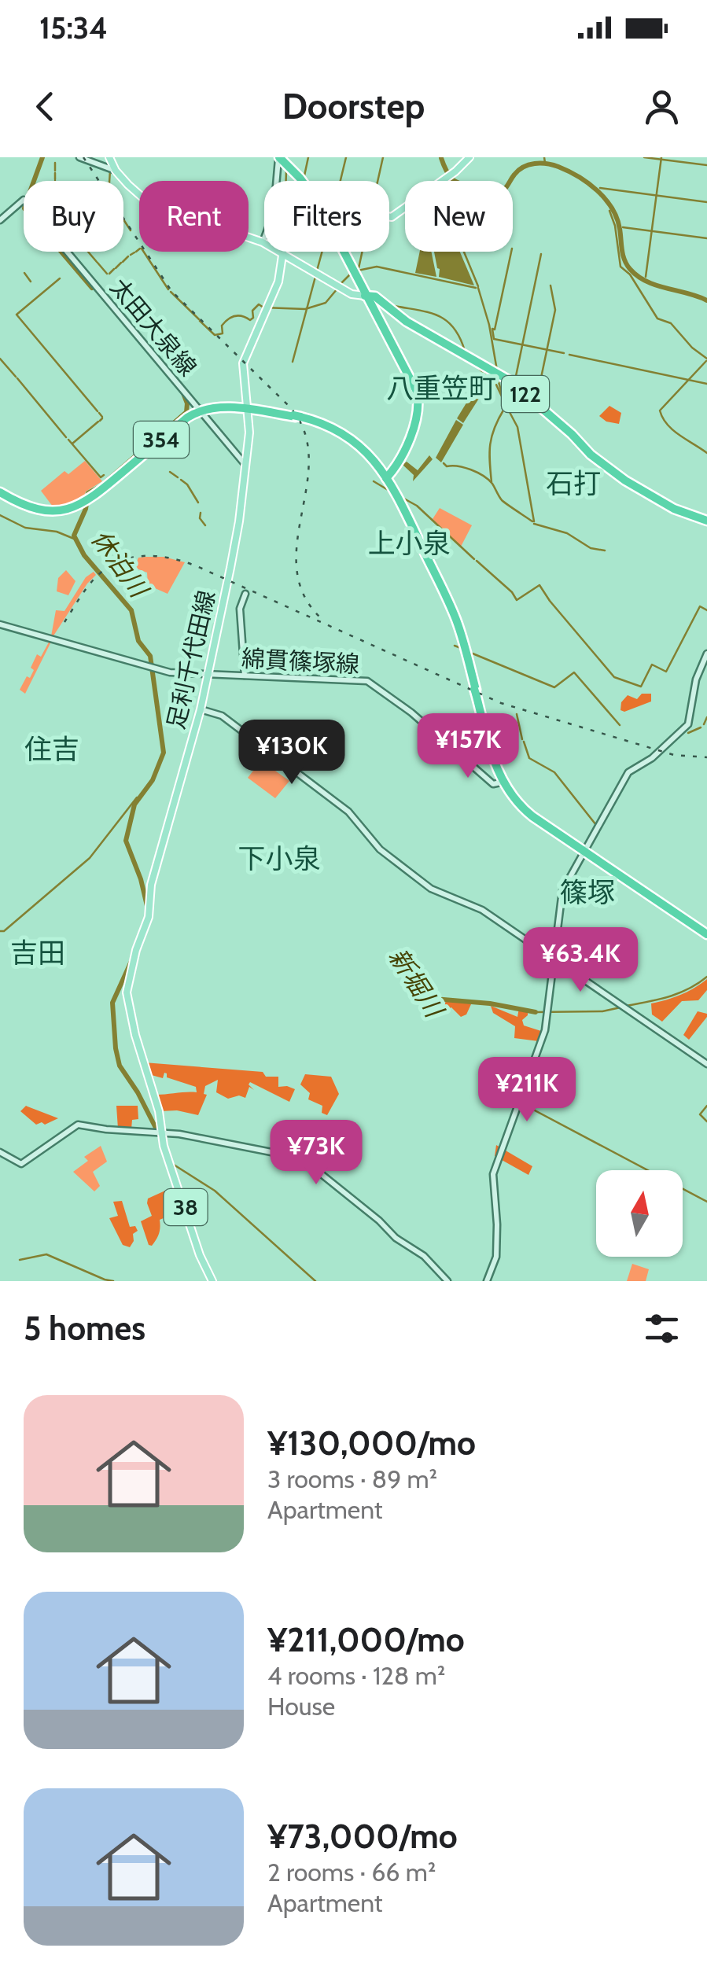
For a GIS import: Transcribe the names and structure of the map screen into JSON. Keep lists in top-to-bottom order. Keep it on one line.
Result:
{"streets":{"highway":["122","354"],"main road":["太田大泉線","足利千代田線","綿貫篠塚線","38"]},"crossings":[["太田大泉線","354"],["太田大泉線","足利千代田線"],["122","354"],["354","足利千代田線"],["354","綿貫篠塚線"],["足利千代田線","綿貫篠塚線"]],"districts":["八重笠町","石打","上小泉","住吉","下小泉","篠塚","吉田"],"water":["休泊川","新堀川"],"north":"top","page":{"status":"15:34","header":"Doorstep","chip":["Buy","Rent","Filters","New"],"price":["¥157K","¥130K","¥63.4K","¥211K","¥73K"],"heading":"5 homes","list":[{"name":"¥130,000/mo","note":"3 rooms · 89 m² · Apartment"},{"name":"¥211,000/mo","note":"4 rooms · 128 m² · House"},{"name":"¥73,000/mo","note":"2 rooms · 66 m² · Apartment"}]}}
